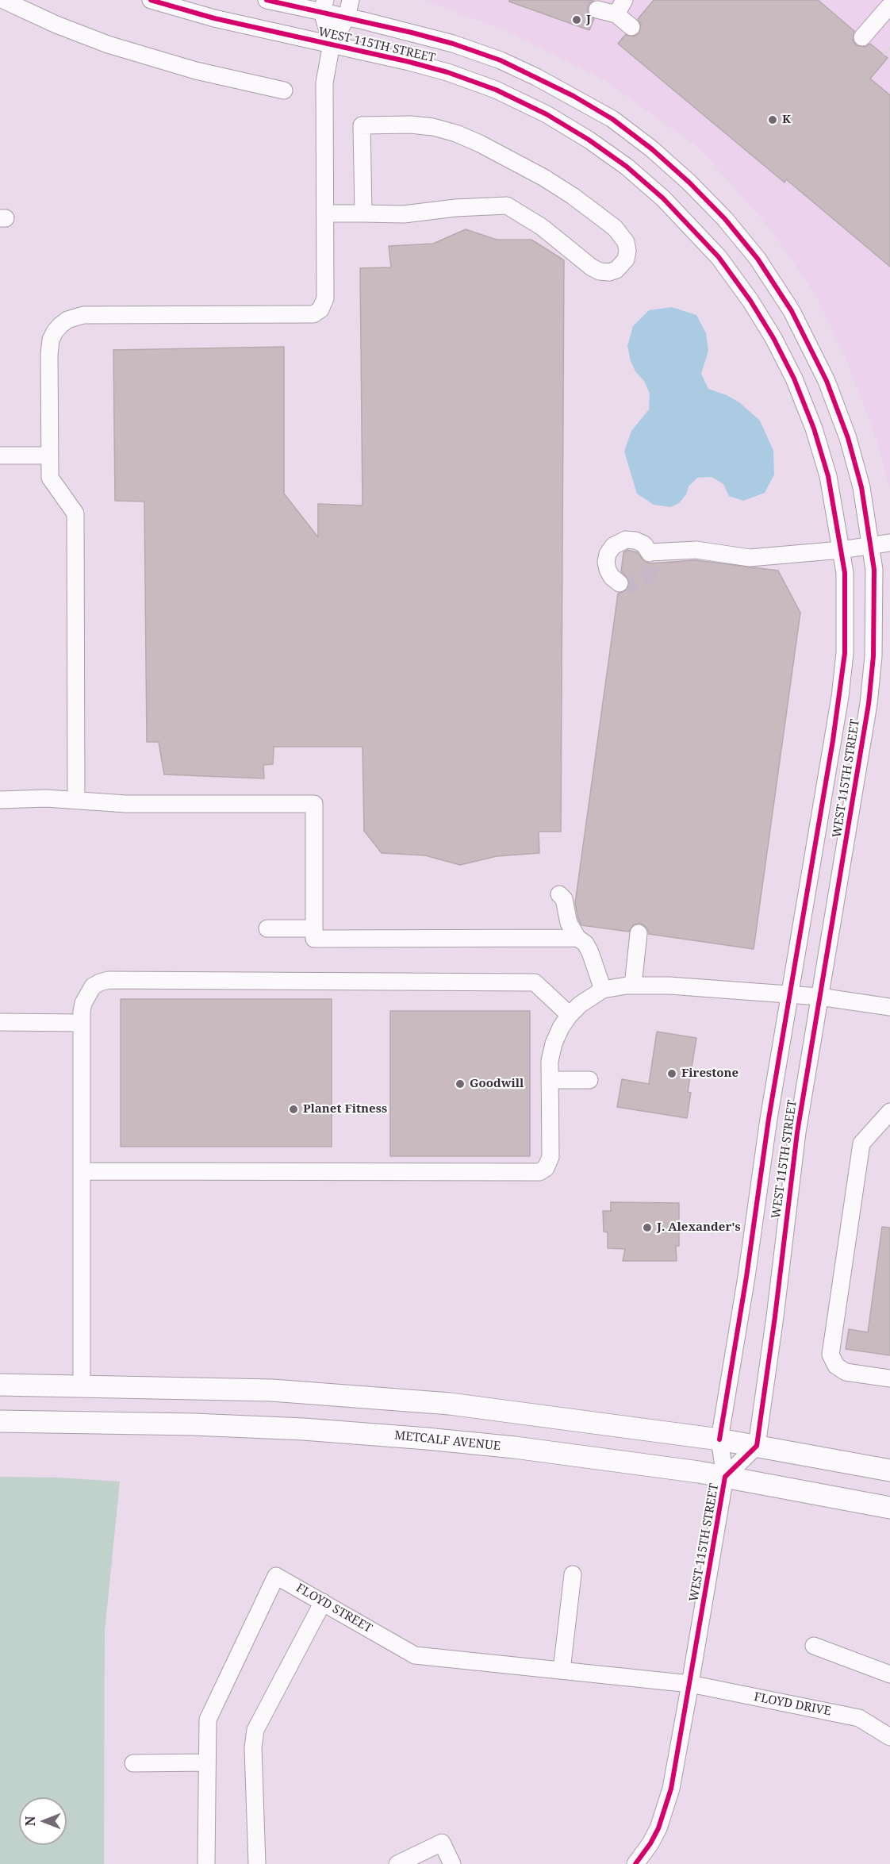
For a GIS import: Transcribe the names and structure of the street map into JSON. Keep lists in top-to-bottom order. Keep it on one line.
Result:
{"streets":{"main road":["METCALF AVENUE"],"street":["WEST 115TH STREET","FLOYD STREET","FLOYD DRIVE"]},"crossings":[["WEST 115TH STREET","METCALF AVENUE"],["WEST 115TH STREET","FLOYD STREET"],["WEST 115TH STREET","FLOYD DRIVE"],["FLOYD STREET","FLOYD DRIVE"]],"places":["J","K","Firestone","Goodwill","Planet Fitness","J. Alexander's"],"north":"left"}
